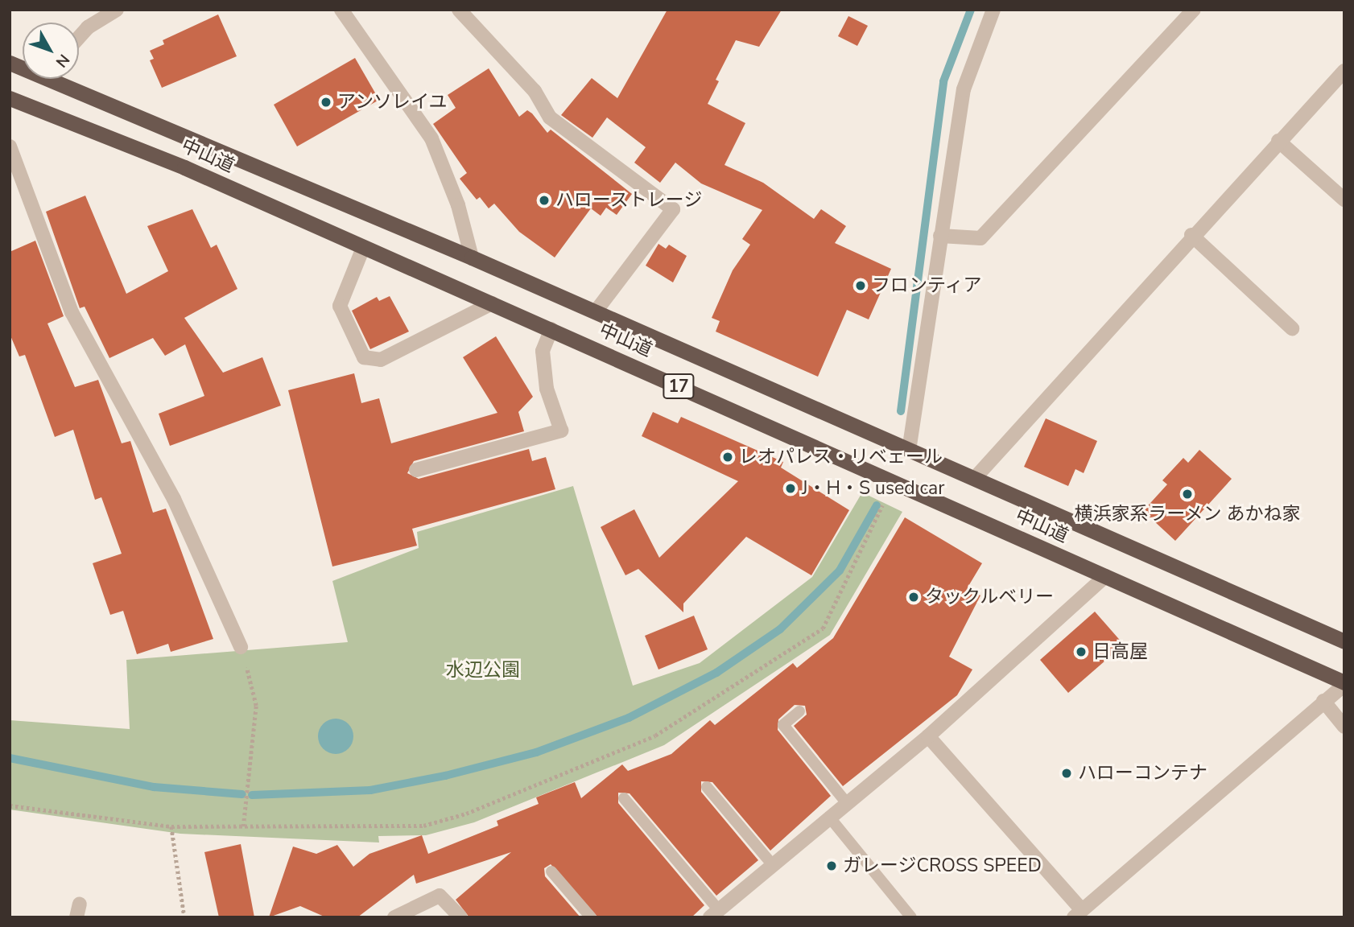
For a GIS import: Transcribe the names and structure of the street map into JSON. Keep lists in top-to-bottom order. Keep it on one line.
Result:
{"streets":{"highway":["中山道","17"]},"parks":["水辺公園"],"places":["アンソレイユ","ハローストレージ","フロンティア","レオパレス・リベェール","J・H・S used car","横浜家系ラーメン あかね家","タックルベリー","日高屋","ハローコンテナ","ガレージCROSS SPEED"],"north":"bottom right"}
